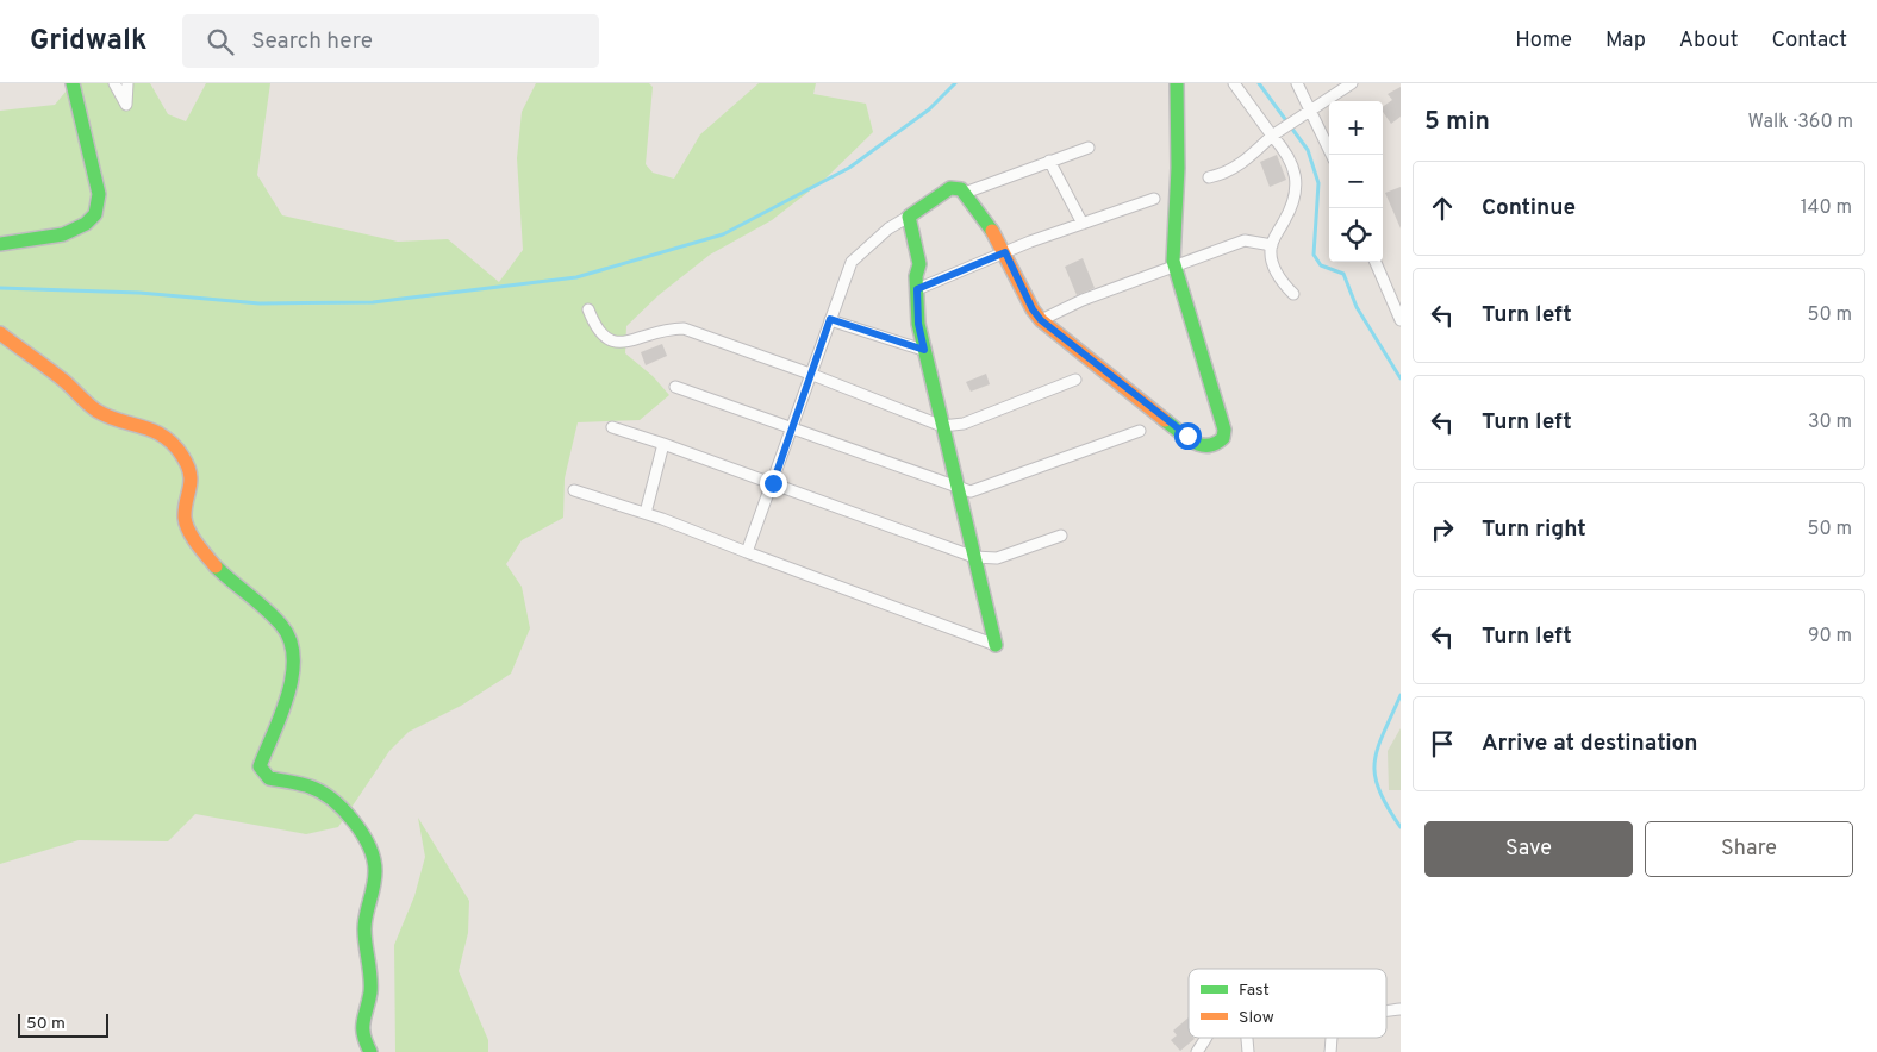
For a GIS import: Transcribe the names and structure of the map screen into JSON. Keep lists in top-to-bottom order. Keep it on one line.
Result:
{"legend":["Fast","Slow"],"scale_bar":"50 m","page":{"header":"Gridwalk","search":"Search here","nav":["Home","Map","About","Contact"],"heading":["5 min","Walk · 360 m"],"map_buttons":["+","−"],"list":[["Continue","140 m"],["Turn left","50 m"],["Turn left","30 m"],["Turn right","50 m"],["Turn left","90 m"],"Arrive at destination"],"buttons":["Save","Share"],"scale":"50 m"}}
